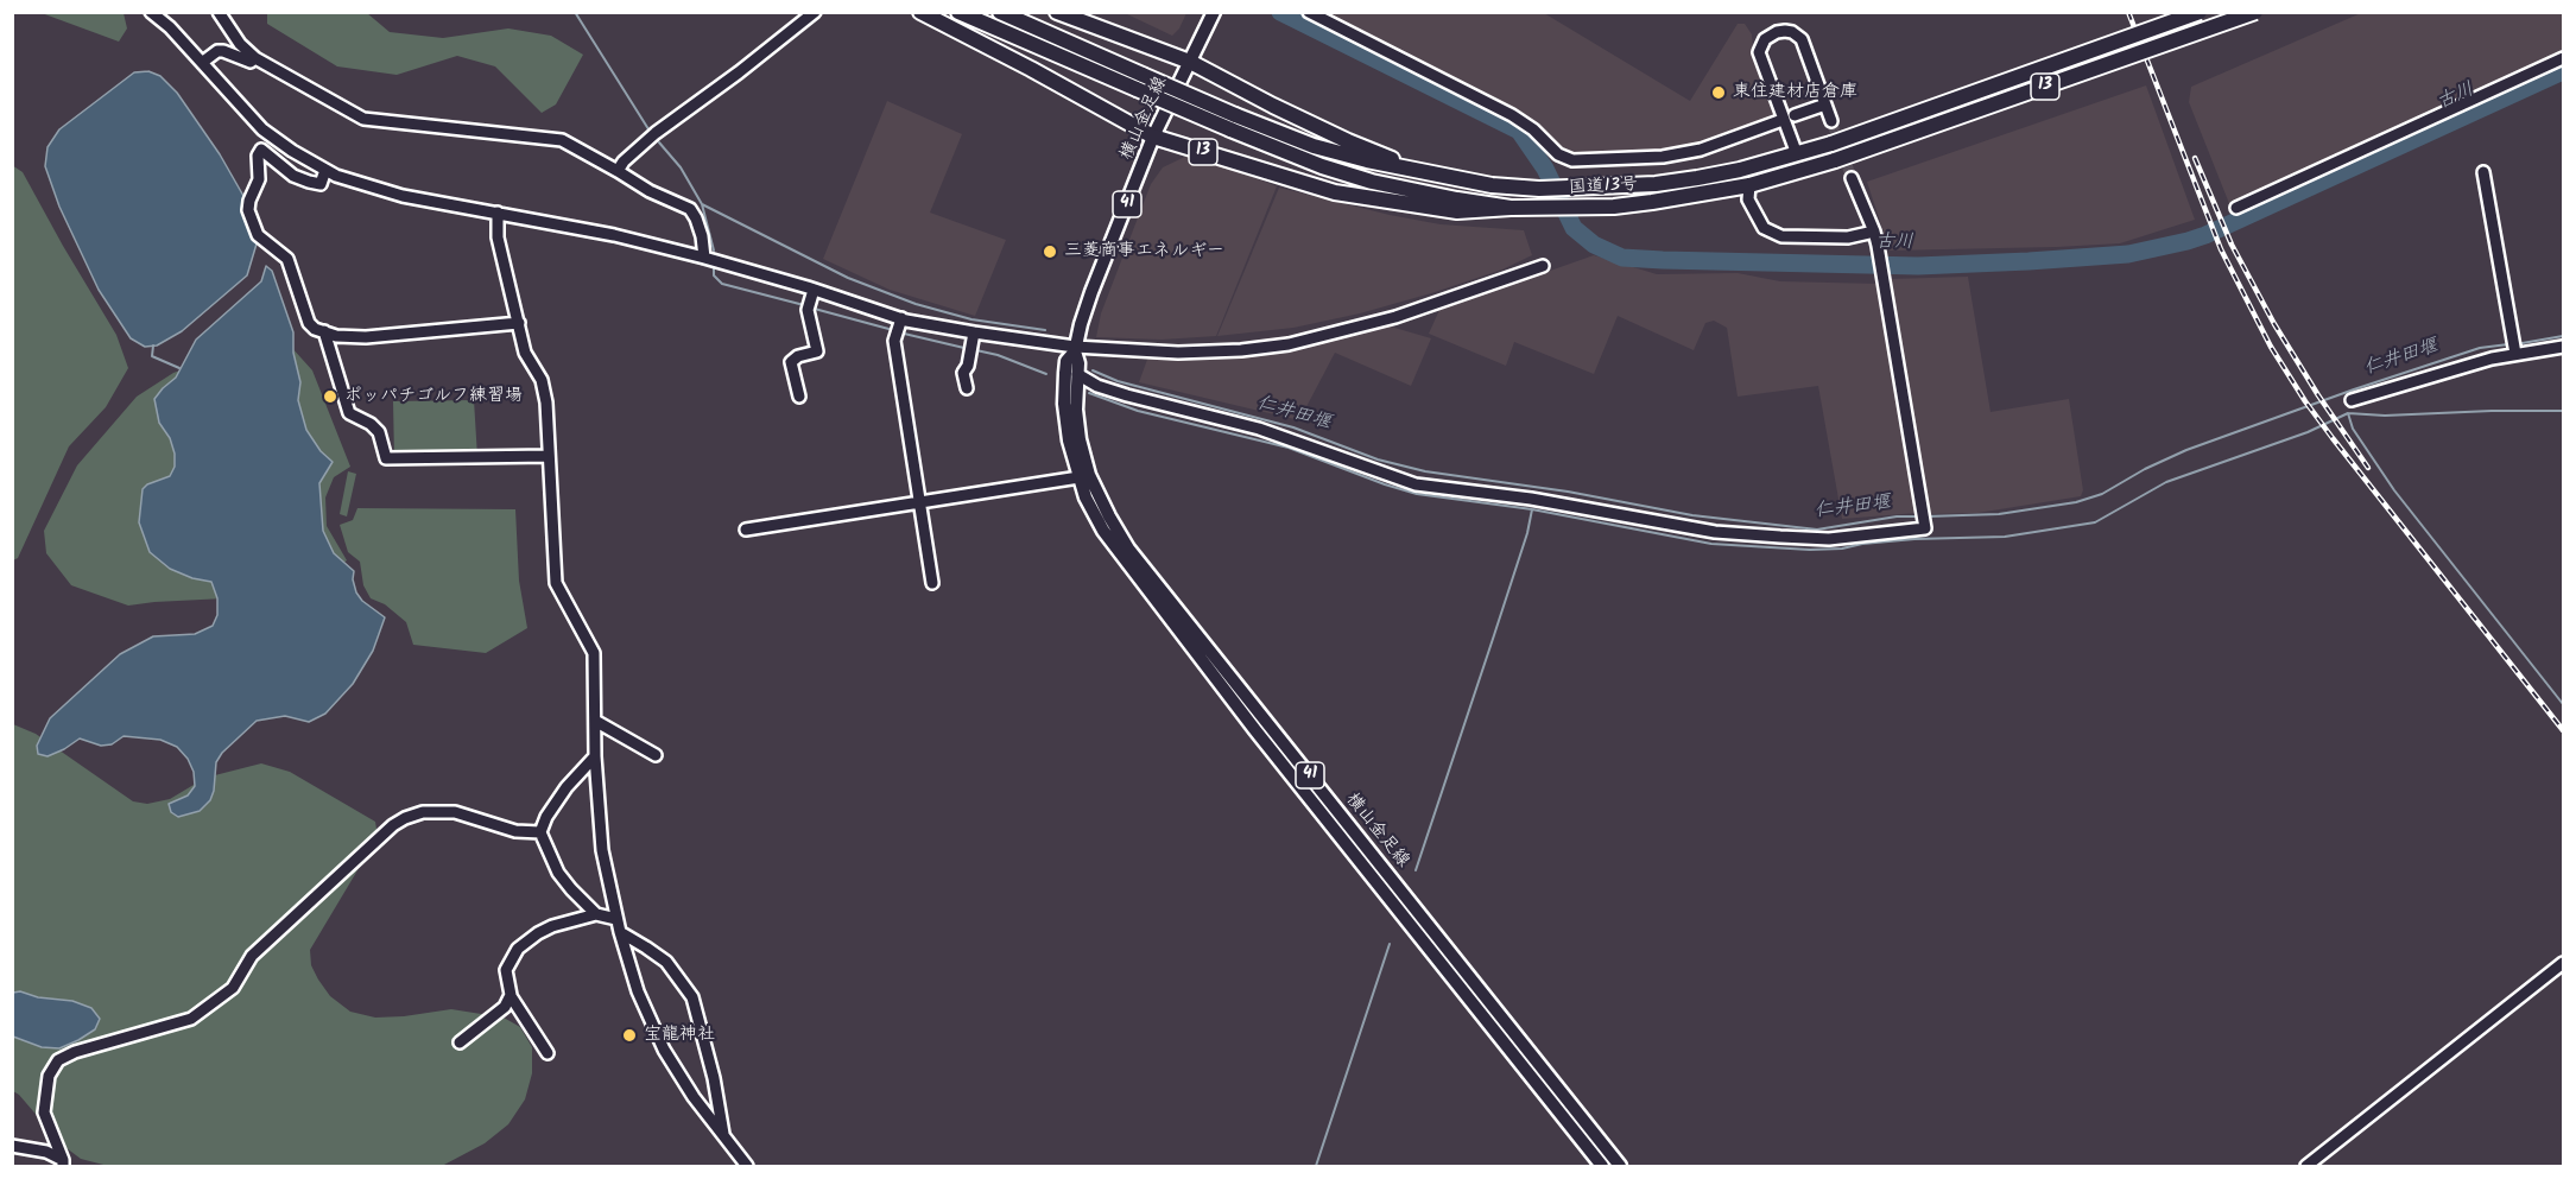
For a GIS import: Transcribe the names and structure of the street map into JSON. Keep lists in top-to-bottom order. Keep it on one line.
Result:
{"streets":{"highway":["13","国道13号"],"main road":["横山金足線","41"]},"crossings":[["13","横山金足線"],["13","国道13号"],["13","41"],["横山金足線","41"]],"water":["古川","仁井田堰"],"places":["東住建材店倉庫","三菱商事エネルギー","ポッパチゴルフ練習場","宝龍神社"]}
